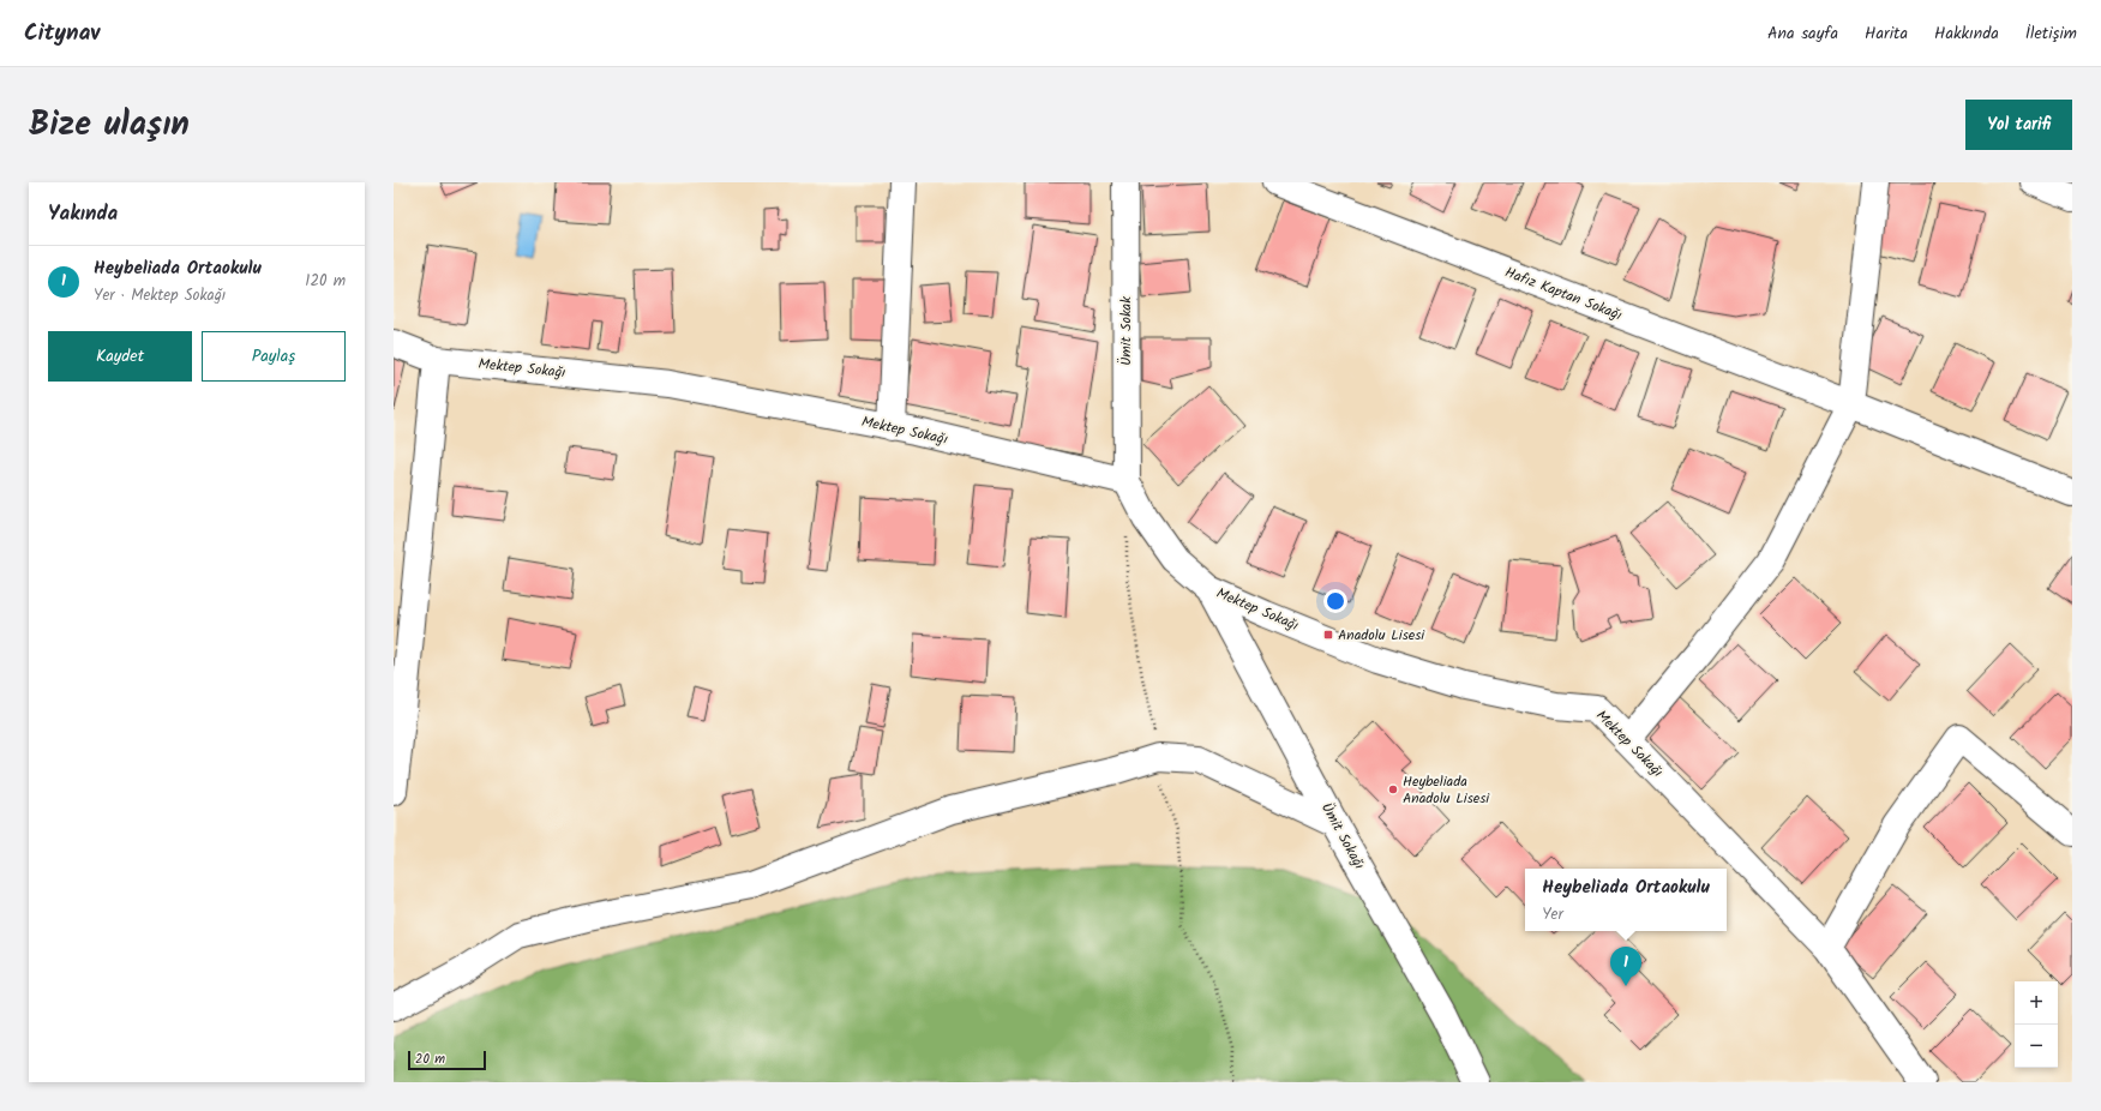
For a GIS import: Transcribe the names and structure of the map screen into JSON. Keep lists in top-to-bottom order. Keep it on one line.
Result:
{"streets":{"street":["Hafız Kaptan Sokağı","Ümit Sokak","Mektep Sokağı","Ümit Sokağı"]},"crossings":[["Ümit Sokak","Mektep Sokağı"],["Mektep Sokağı","Ümit Sokağı"]],"places":{"transit":["Anadolu Lisesi"],"other":["Heybeliada Anadolu Lisesi"]},"scale_bar":"20 m","page":{"header":"Citynav","nav":["Ana sayfa","Harita","Hakkında","İletişim"],"title":"Bize ulaşın","buttons":["Yol tarifi",["Kaydet","Paylaş"]],"heading":"Yakında","list":[{"mark":"1","name":"Heybeliada Ortaokulu","note":"Yer · Mektep Sokağı","value":"120 m"}],"popup":["Heybeliada Ortaokulu","Yer"],"pins":"1","map_buttons":["+","−"],"scale":"20 m"}}
